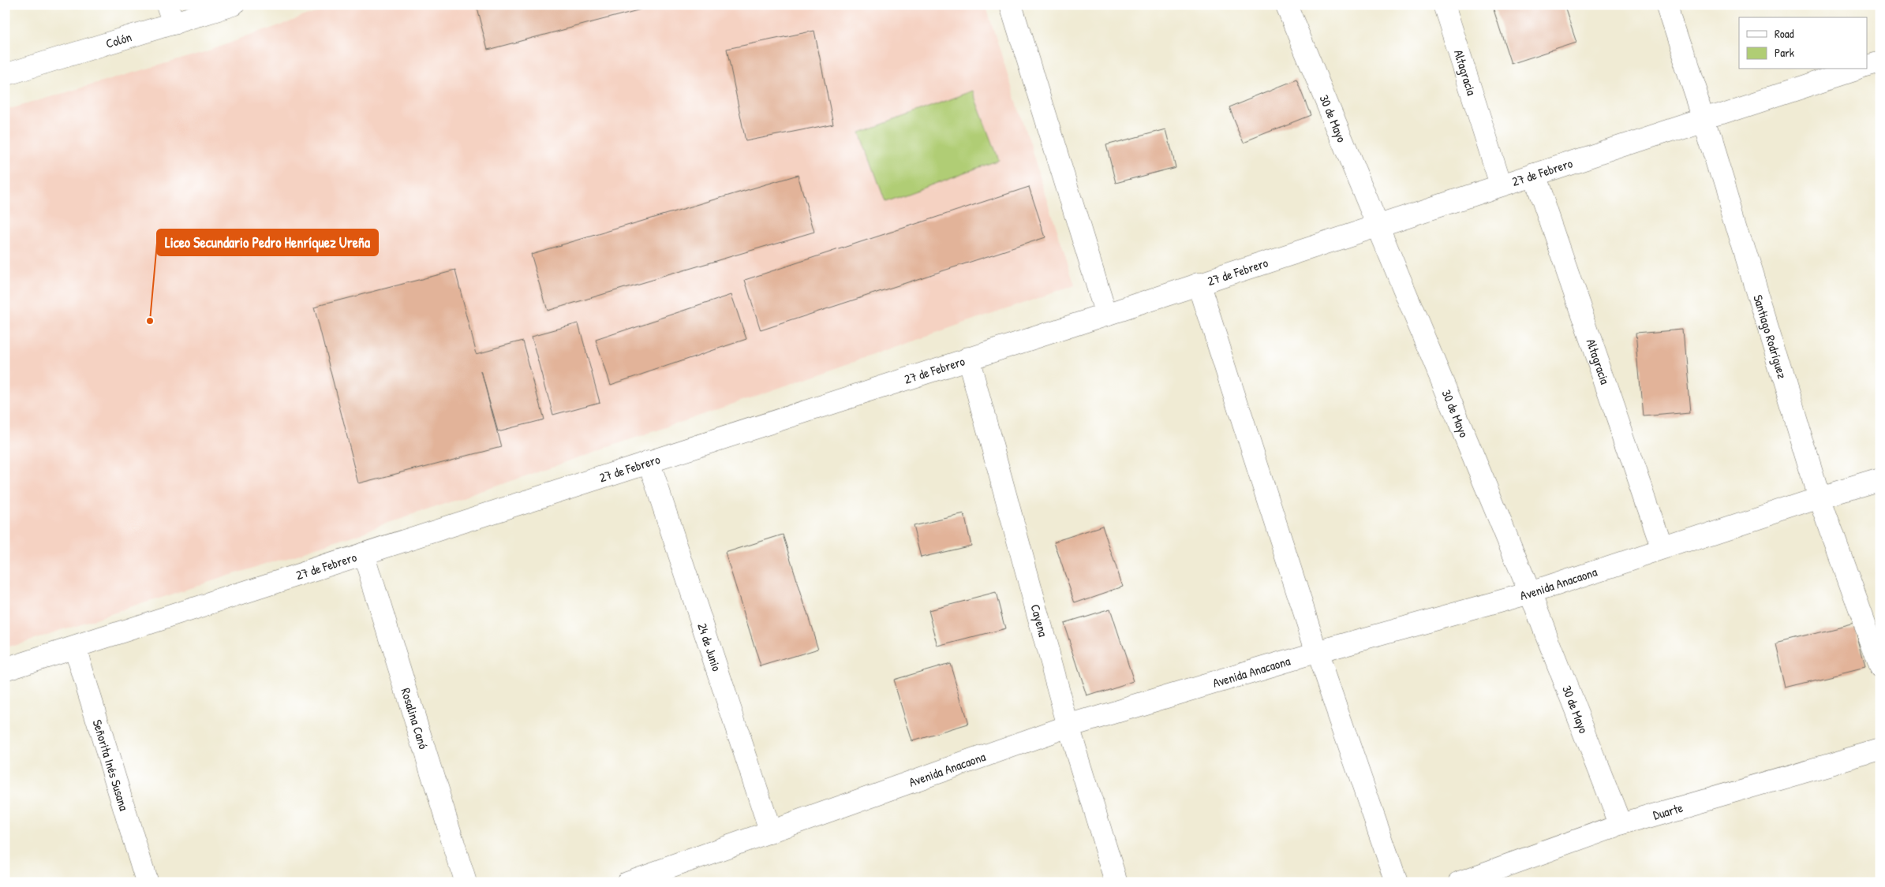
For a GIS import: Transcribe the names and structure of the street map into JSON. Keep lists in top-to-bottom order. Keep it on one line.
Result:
{"streets":{"street":["Colón","Altagracia","30 de Mayo","27 de Febrero","Santiago Rodríguez","Avenida Anacaona","Cayena","24 de Junio","Rosalina Canó","Señorita Inés Susana","Duarte"]},"crossings":[["Altagracia","27 de Febrero"],["Altagracia","Avenida Anacaona"],["30 de Mayo","27 de Febrero"],["30 de Mayo","Avenida Anacaona"],["30 de Mayo","Duarte"],["27 de Febrero","Santiago Rodríguez"],["27 de Febrero","Cayena"],["27 de Febrero","24 de Junio"],["27 de Febrero","Rosalina Canó"],["27 de Febrero","Señorita Inés Susana"],["Santiago Rodríguez","Avenida Anacaona"],["Avenida Anacaona","Cayena"],["Avenida Anacaona","24 de Junio"]],"places":["Liceo Secundario Pedro Henríquez Ureña"],"legend":["Road","Park"]}
